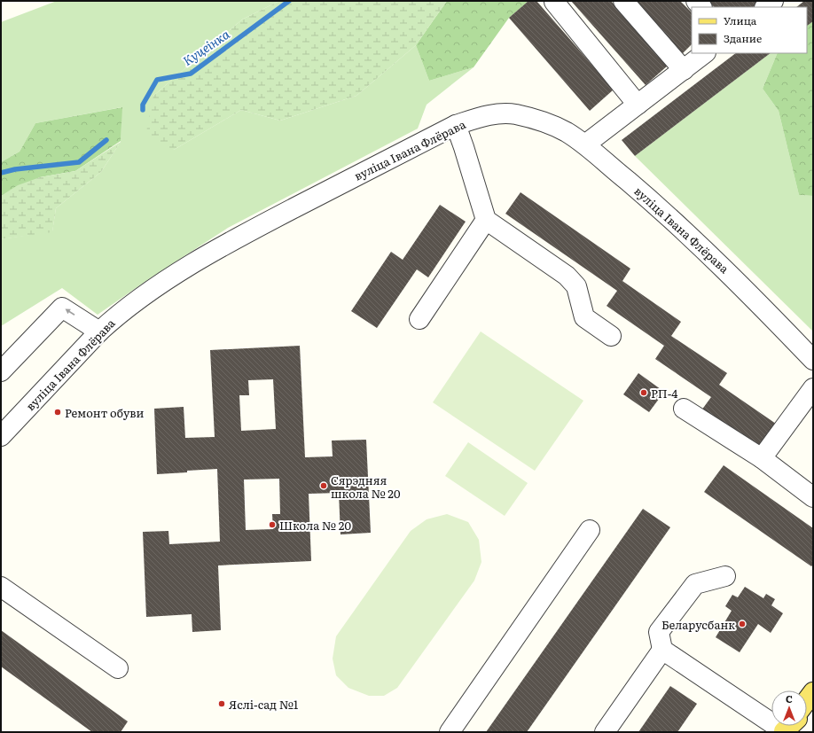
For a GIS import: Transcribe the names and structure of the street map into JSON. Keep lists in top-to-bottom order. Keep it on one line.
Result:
{"streets":{"street":["вуліца Івана Флёрава"]},"water":["Куцеінка"],"places":["РП-4","Ремонт обуви","Сярэдняя школа № 20","Школа № 20","Беларусбанк","Яслі-сад №1"],"legend":["Улица","Здание"],"north":"top"}
